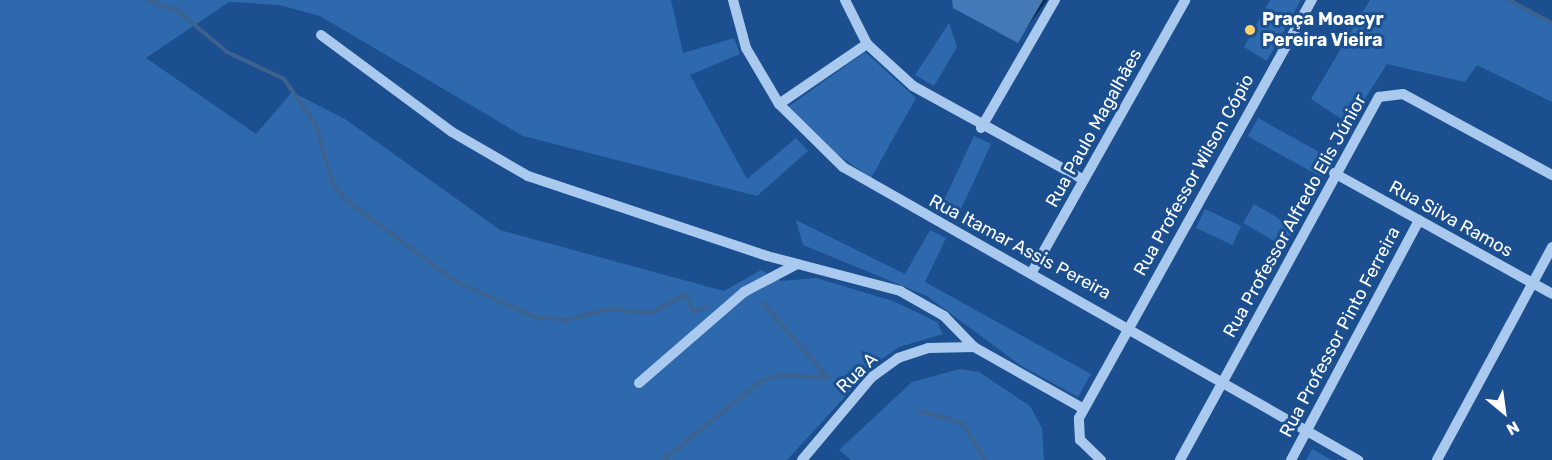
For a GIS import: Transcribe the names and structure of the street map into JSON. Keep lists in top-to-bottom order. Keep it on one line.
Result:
{"streets":{"street":["Rua Paulo Magalhães","Rua Professor Wilson Cópio","Rua Professor Alfredo Elis Júnior","Rua Silva Ramos","Rua Itamar Assis Pereira","Rua Professor Pinto Ferreira","Rua A"]},"crossings":[["Rua Paulo Magalhães","Rua Itamar Assis Pereira"],["Rua Professor Wilson Cópio","Rua Itamar Assis Pereira"],["Rua Professor Alfredo Elis Júnior","Rua Silva Ramos"],["Rua Professor Alfredo Elis Júnior","Rua Itamar Assis Pereira"],["Rua Silva Ramos","Rua Professor Pinto Ferreira"],["Rua Itamar Assis Pereira","Rua Professor Pinto Ferreira"]],"places":["Praça Moacyr Pereira Vieira"],"north":"bottom right"}
